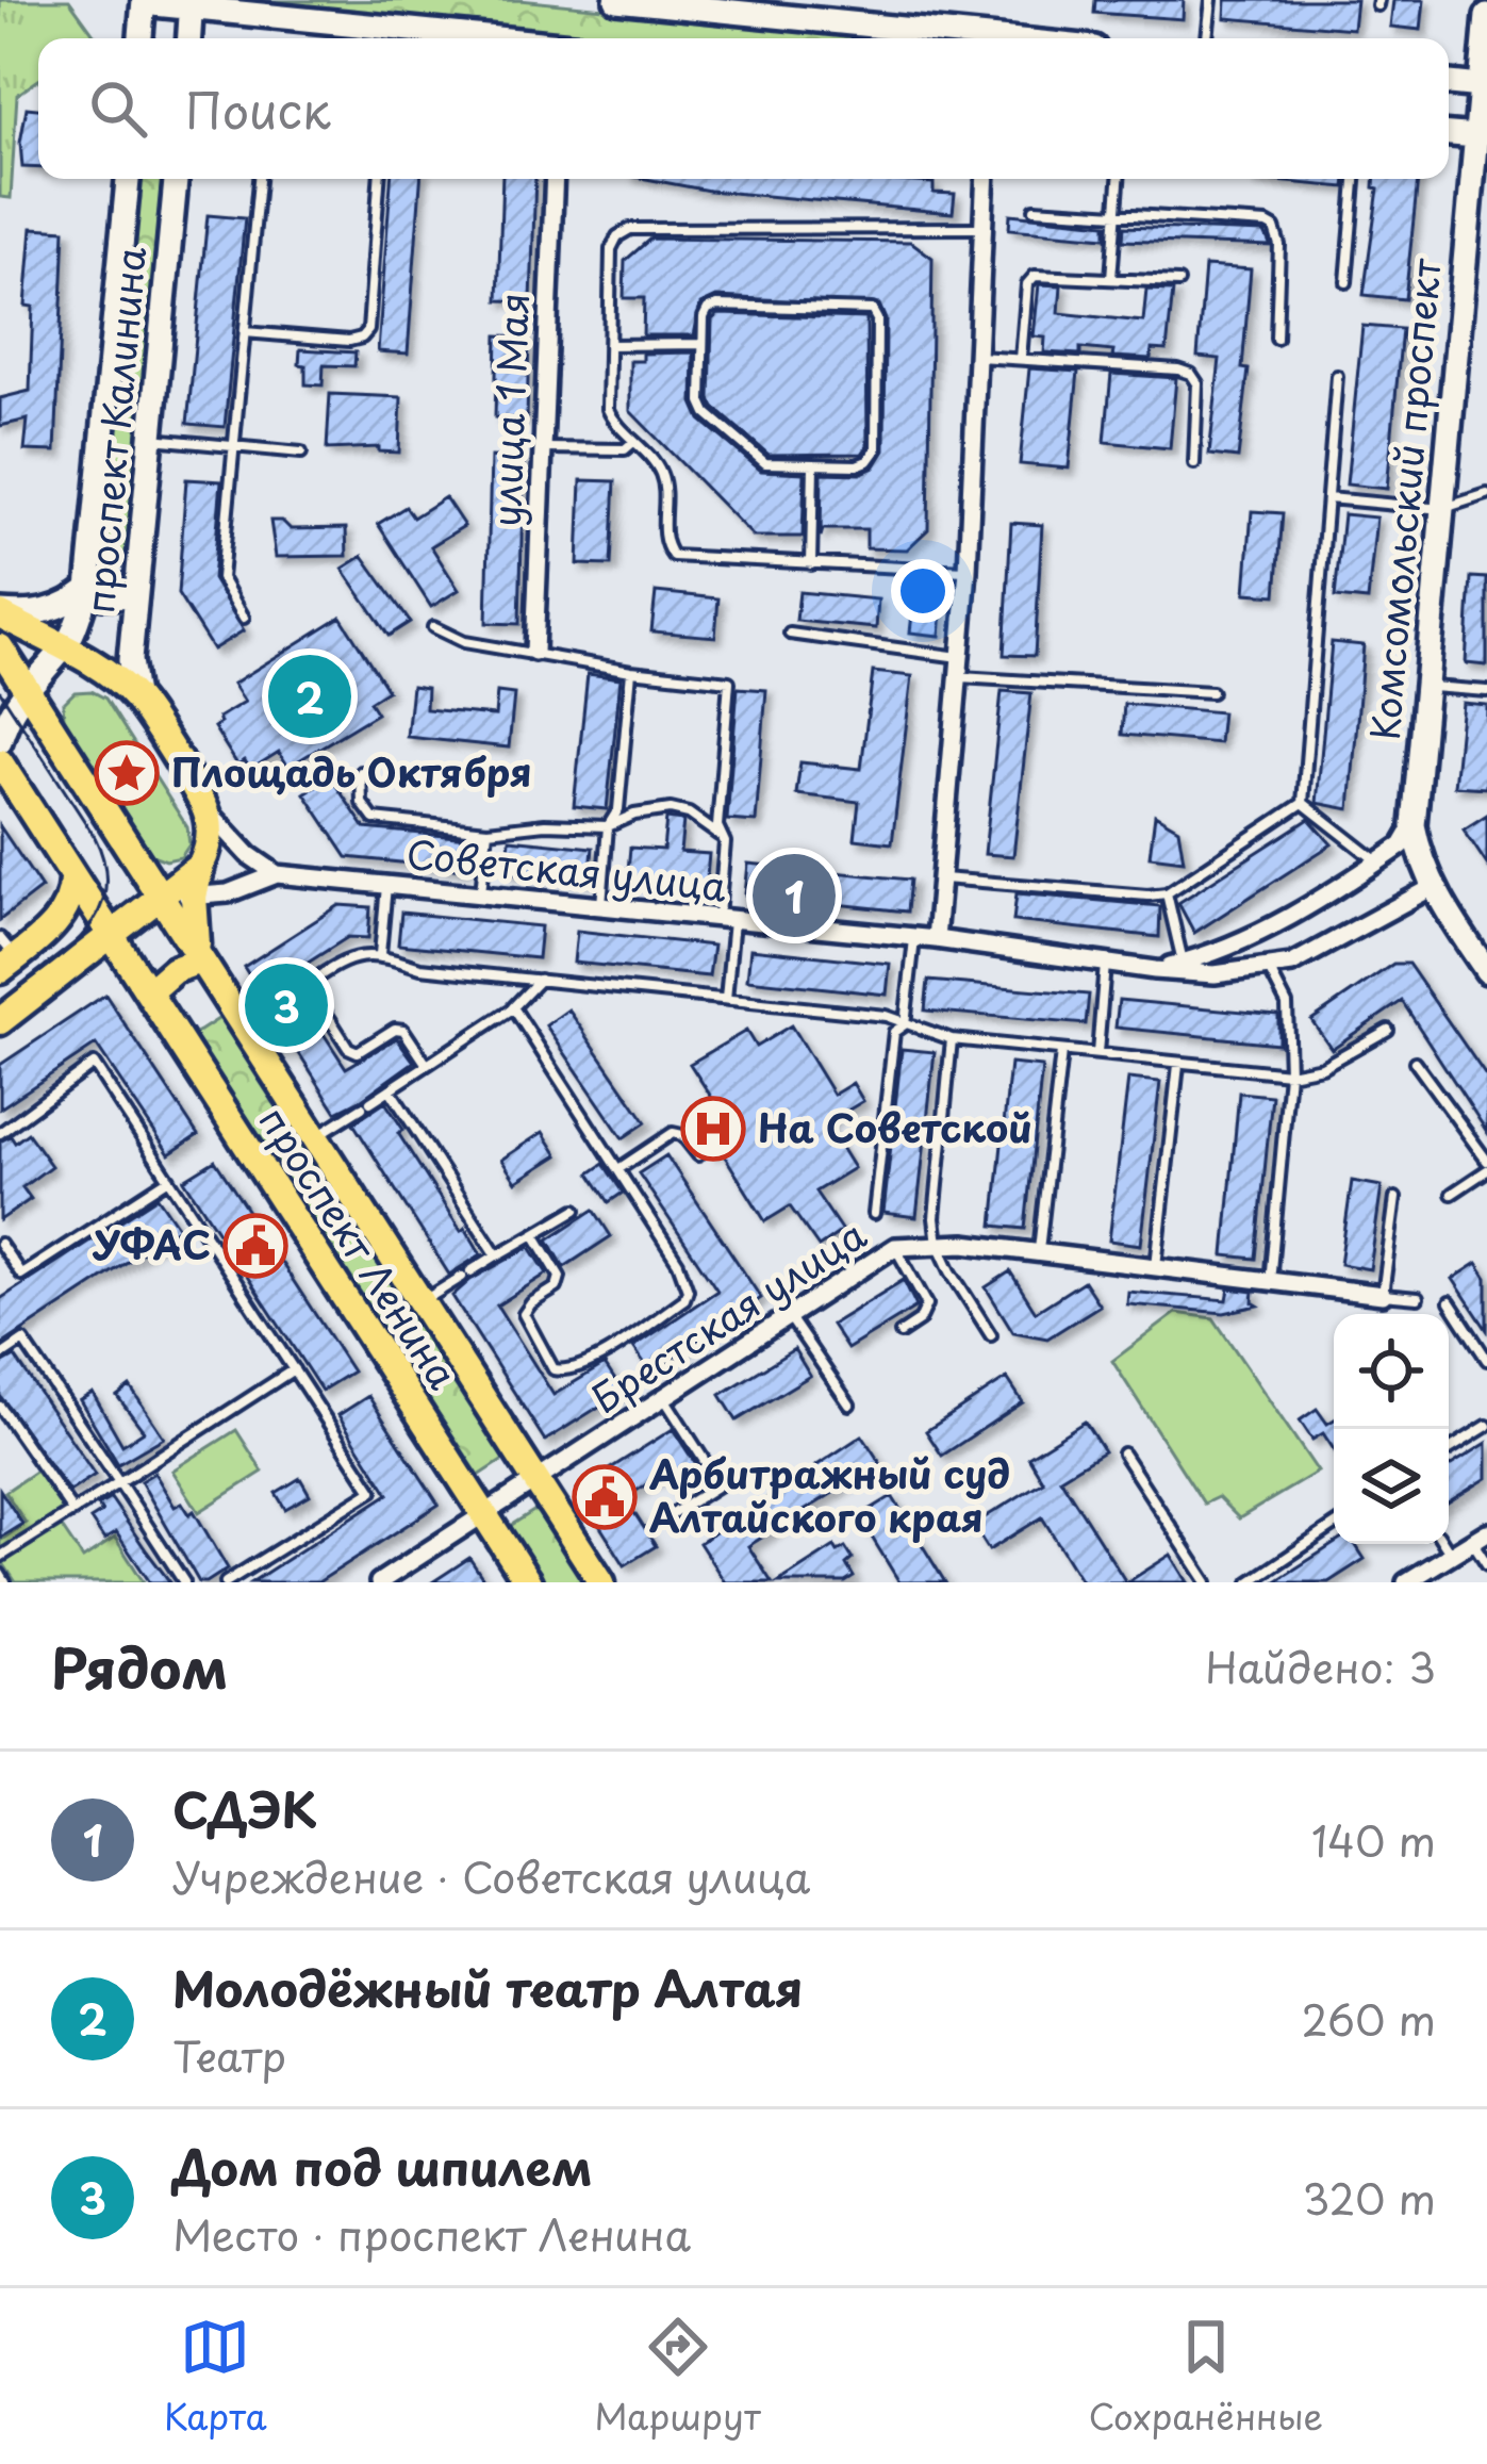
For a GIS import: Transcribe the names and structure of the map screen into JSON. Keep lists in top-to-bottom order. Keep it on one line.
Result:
{"streets":{"main road":["проспект Калинина","Комсомольский проспект","проспект Ленина"],"street":["улица 1 Мая","Советская улица","Брестская улица"]},"crossings":[["проспект Калинина","проспект Ленина"],["Комсомольский проспект","Советская улица"],["проспект Ленина","Брестская улица"]],"places":{"place":["Площадь Октября"],"hospital":["На Советской"],"public building":["УФАС","Арбитражный суд Алтайского края"]},"page":{"search":"Поиск","pins":["2","1","3"],"heading":["Рядом","Найдено: 3"],"list":[{"mark":"1","name":"СДЭК","note":"Учреждение · Советская улица","value":"140 m"},{"mark":"2","name":"Молодёжный театр Алтая","note":"Театр","value":"260 m"},{"mark":"3","name":"Дом под шпилем","note":"Место · проспект Ленина","value":"320 m"}],"nav":["Карта","Маршрут","Сохранённые"]}}
